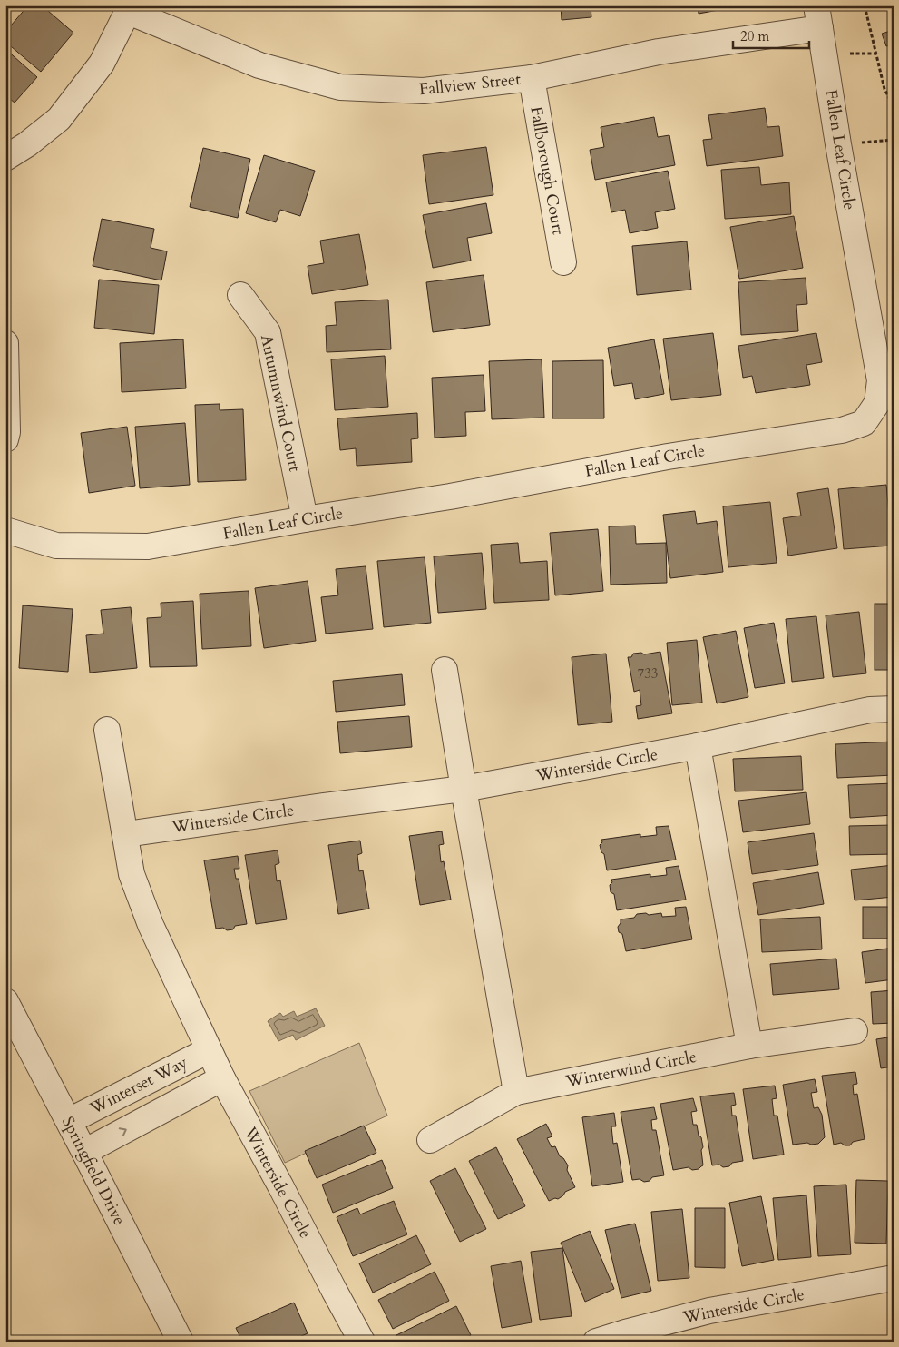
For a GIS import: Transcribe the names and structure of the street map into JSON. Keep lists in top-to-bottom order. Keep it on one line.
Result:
{"streets":{"street":["Fallview Street","Fallen Leaf Circle","Fallborough Court","Autumnwind Court","Winterside Circle","Winterwind Circle","Winterset Way","Springfield Drive"]},"crossings":[["Fallview Street","Fallen Leaf Circle"],["Fallview Street","Fallborough Court"],["Fallen Leaf Circle","Autumnwind Court"],["Winterside Circle","Winterset Way"],["Winterset Way","Springfield Drive"]],"house_numbers":["733"],"scale_bar":"20 m"}
